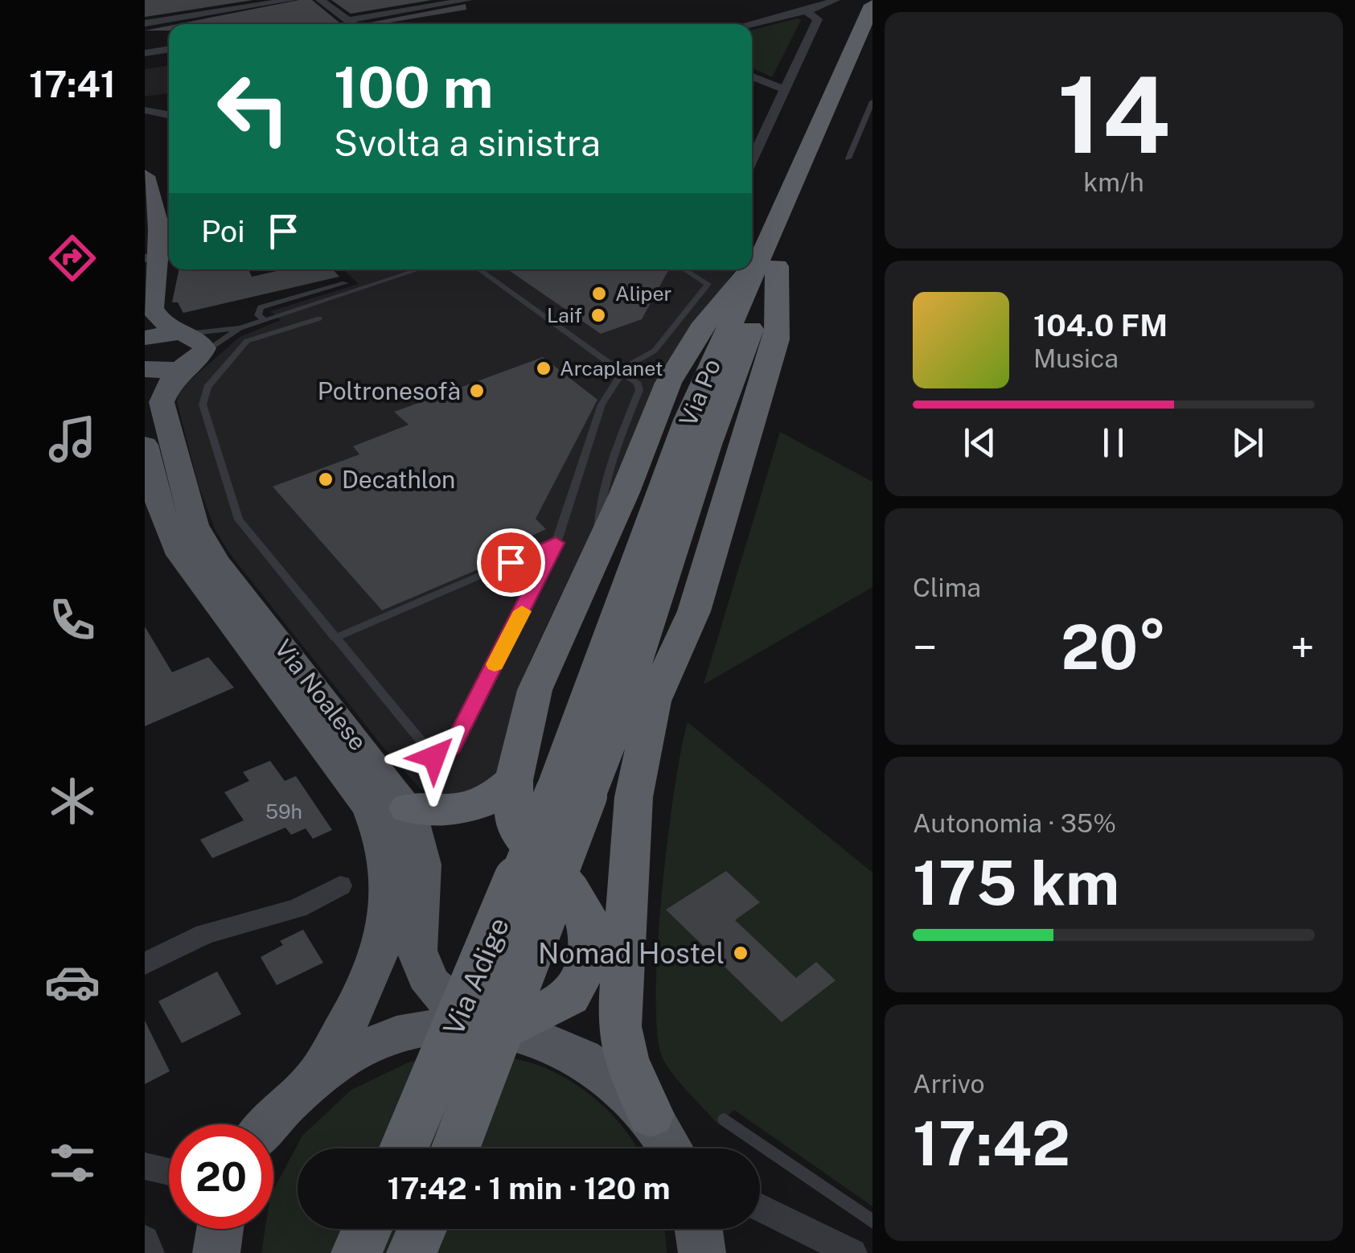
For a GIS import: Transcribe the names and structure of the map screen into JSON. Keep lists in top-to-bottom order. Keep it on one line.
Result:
{"streets":{"highway":["Via Po","Via Adige"],"main road":["Via Noalese"]},"crossings":[["Via Po","Via Adige"]],"places":["Aliper","Laif","Arcaplanet","Poltronesofà","Decathlon","Nomad Hostel"],"house_numbers":["59h"],"page":{"tabs":"17:41","tile":[["14","km/h"],"Clima",["Autonomia · 35%","175 km"],["Arrivo","17:42"]],"turn":["100 m","Svolta a sinistra"],"then":"Poi","song":["104.0 FM","Musica"],"heat":["−","20°","+"],"limit":"20","trip":"17:42 · 1 min · 120 m"}}
